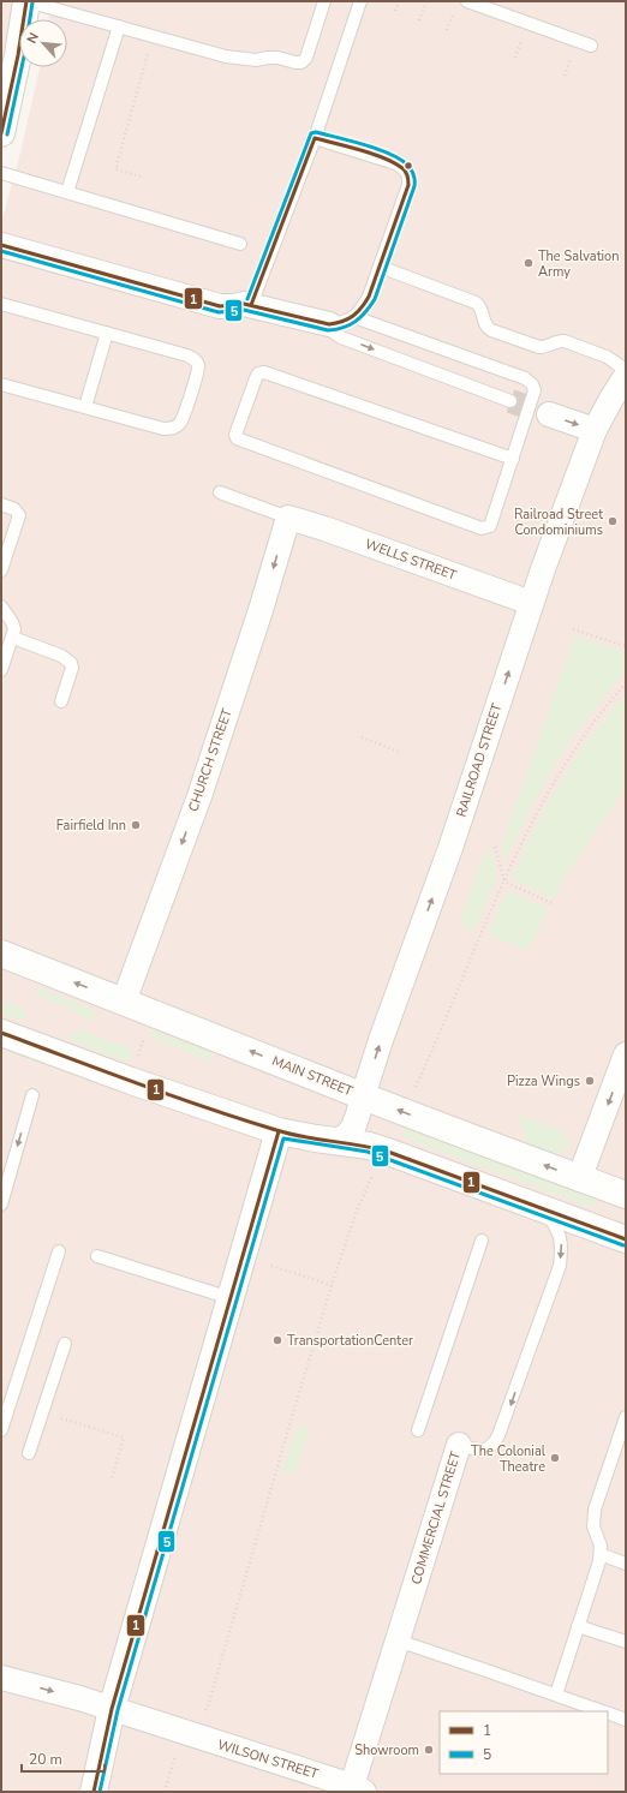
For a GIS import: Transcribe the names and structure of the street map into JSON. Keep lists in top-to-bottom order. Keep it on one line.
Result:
{"streets":{"main road":["MAIN STREET"],"street":["WELLS STREET","CHURCH STREET","RAILROAD STREET","COMMERCIAL STREET","WILSON STREET"]},"crossings":[["WELLS STREET","CHURCH STREET"],["WELLS STREET","RAILROAD STREET"],["CHURCH STREET","MAIN STREET"],["RAILROAD STREET","MAIN STREET"],["COMMERCIAL STREET","WILSON STREET"]],"one_way":["CHURCH STREET","RAILROAD STREET"],"places":["The Salvation Army","Railroad Street Condominiums","Fairfield Inn","Pizza Wings","TransportationCenter","The Colonial Theatre","Showroom"],"lines":["transit line 1","transit line 5"],"legend":["1","5"],"scale_bar":"20 m","north":"top left"}
